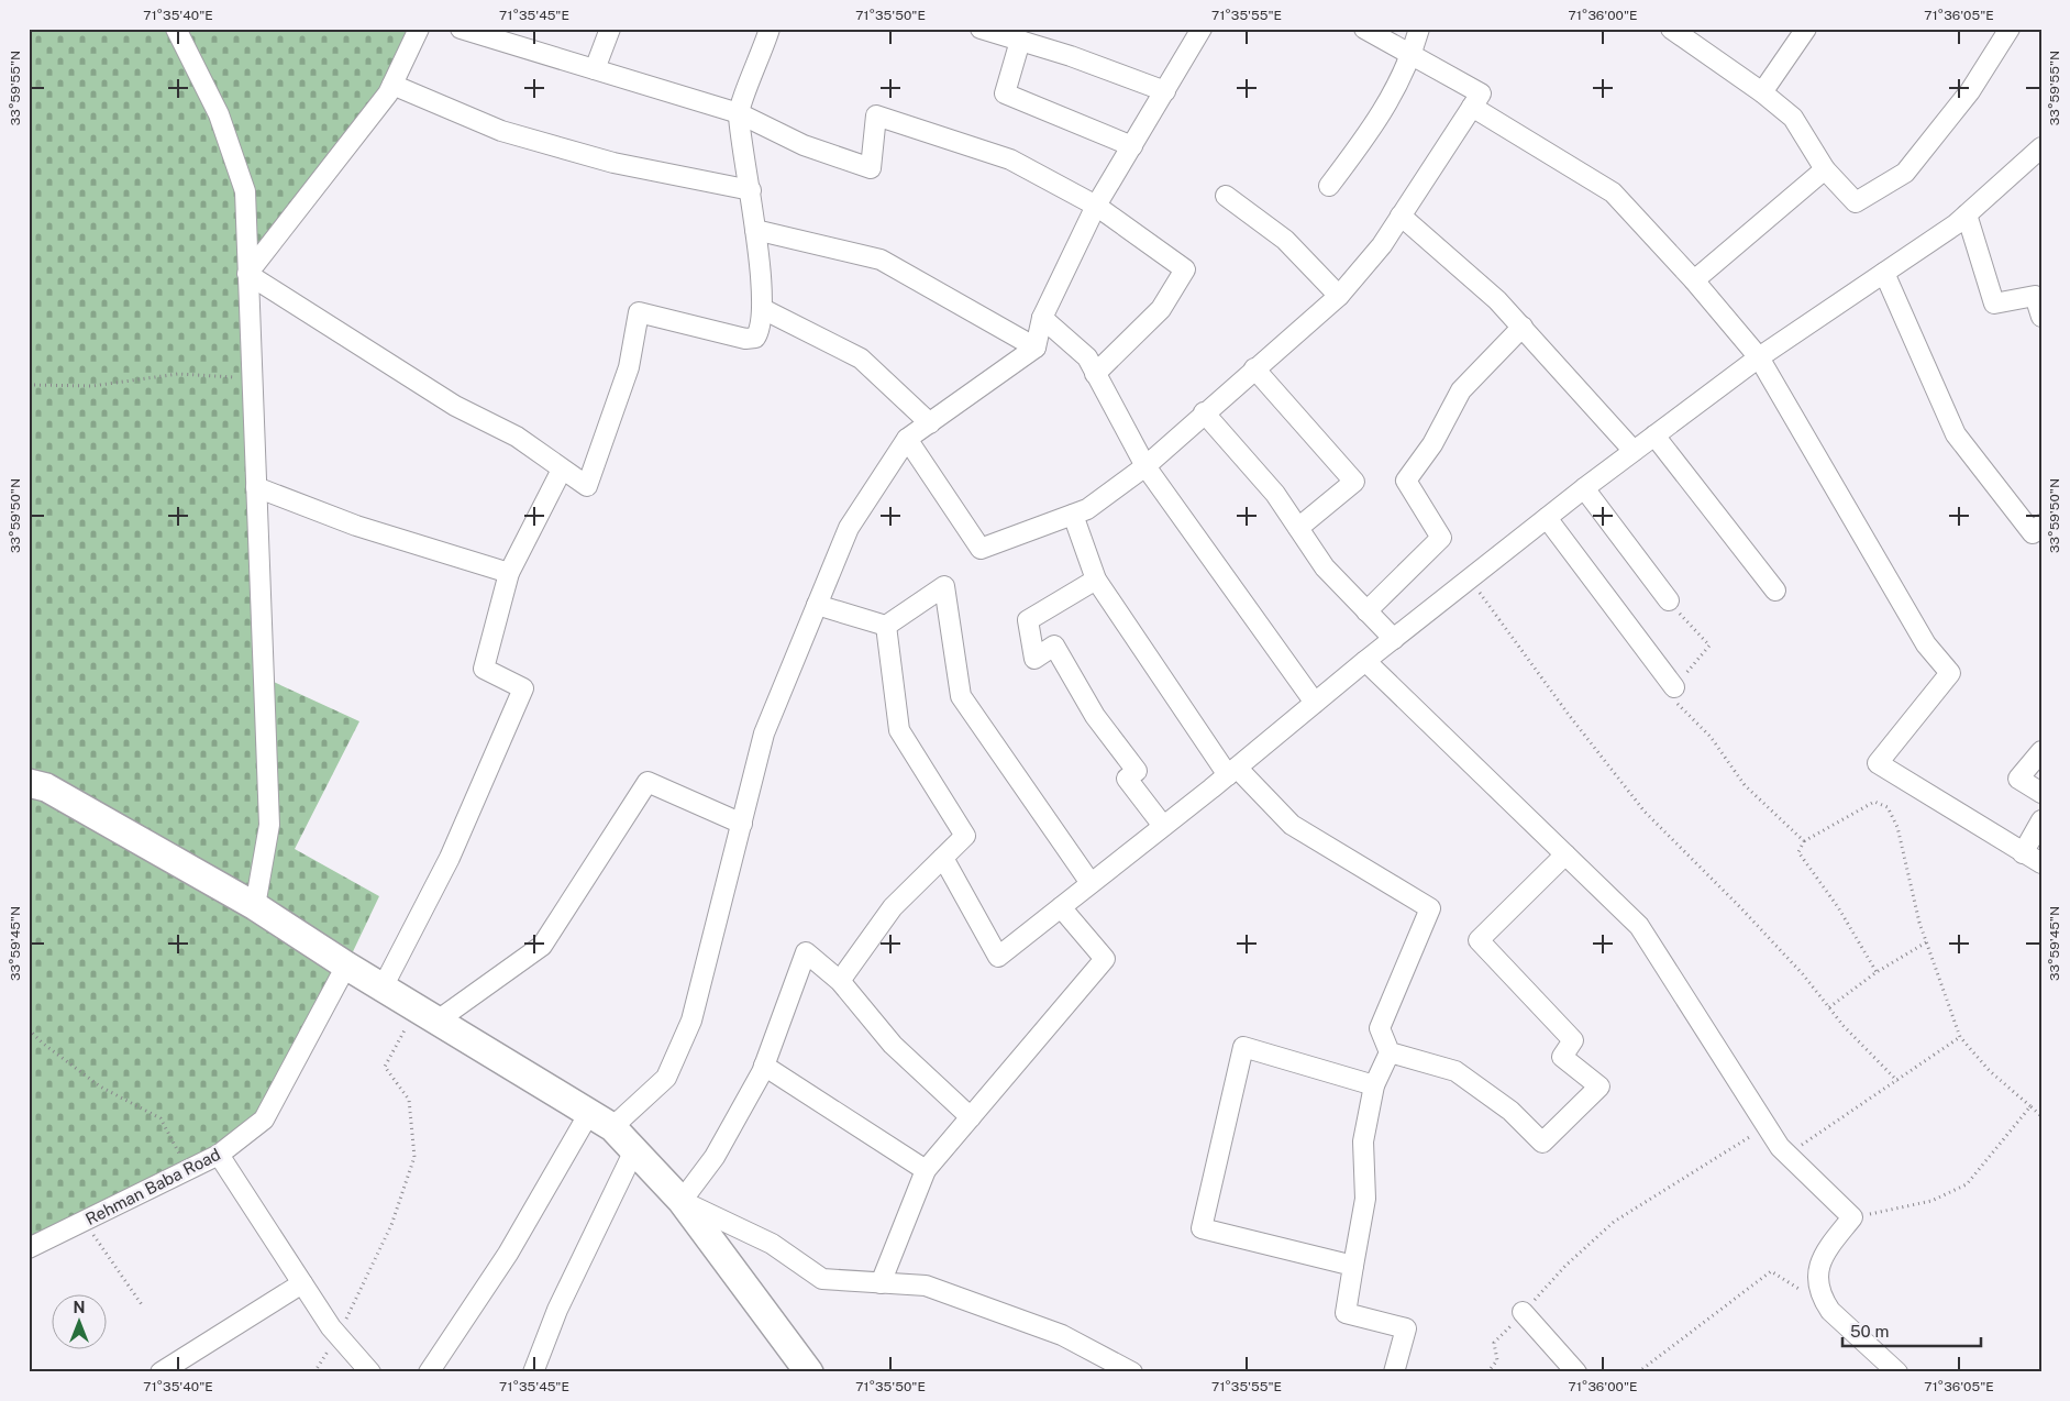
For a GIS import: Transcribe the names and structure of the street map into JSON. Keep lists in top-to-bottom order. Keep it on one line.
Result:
{"streets":{"street":["Rehman Baba Road"]},"scale_bar":"50 m","north":"top","coordinates":["71°35'40\"E","71°35'45\"E","71°35'50\"E","71°35'55\"E","71°36'00\"E","71°36'05\"E","33°59'55\"N","33°59'50\"N","33°59'45\"N"]}
